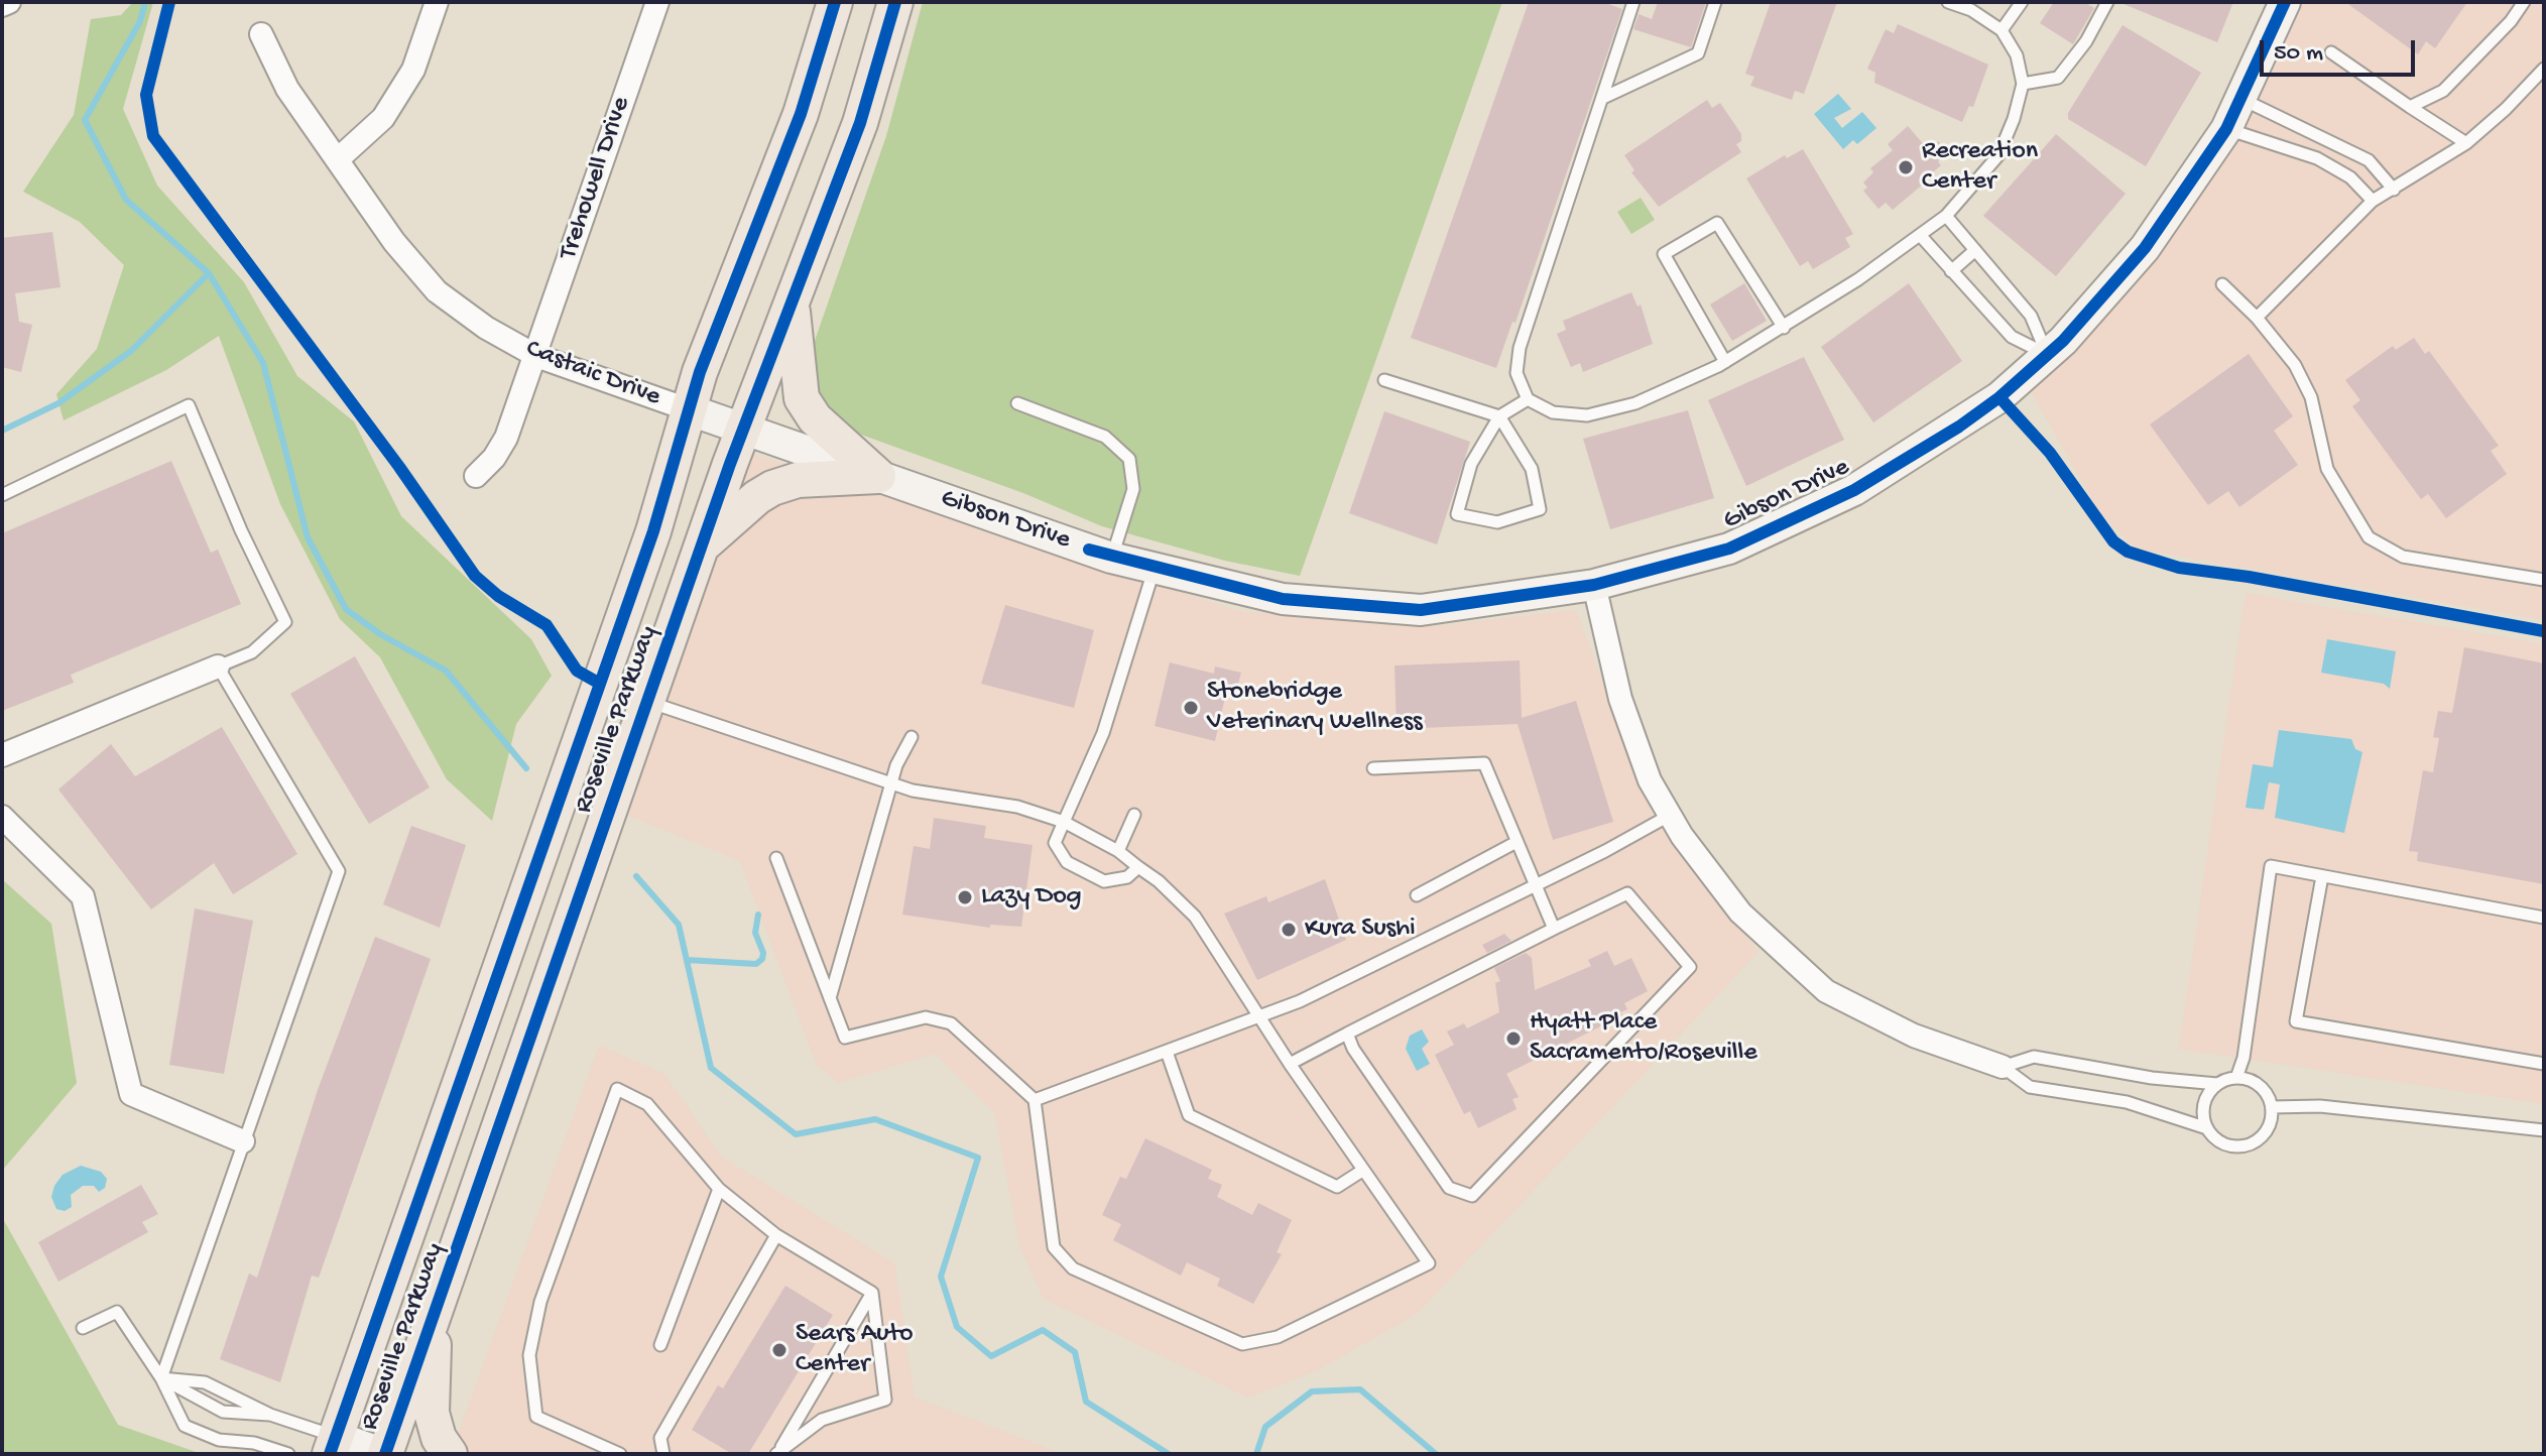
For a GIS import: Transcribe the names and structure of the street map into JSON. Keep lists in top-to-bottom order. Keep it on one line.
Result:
{"streets":{"main road":["Roseville Parkway"],"street":["Trehowell Drive","Castaic Drive","Gibson Drive"]},"crossings":[["Trehowell Drive","Castaic Drive"],["Castaic Drive","Gibson Drive"],["Castaic Drive","Roseville Parkway"],["Gibson Drive","Roseville Parkway"]],"places":["Recreation Center","Stonebridge Veterinary Wellness","Lazy Dog","Kura Sushi","Hyatt Place Sacramento/Roseville","Sears Auto Center"],"scale_bar":"50 m"}
